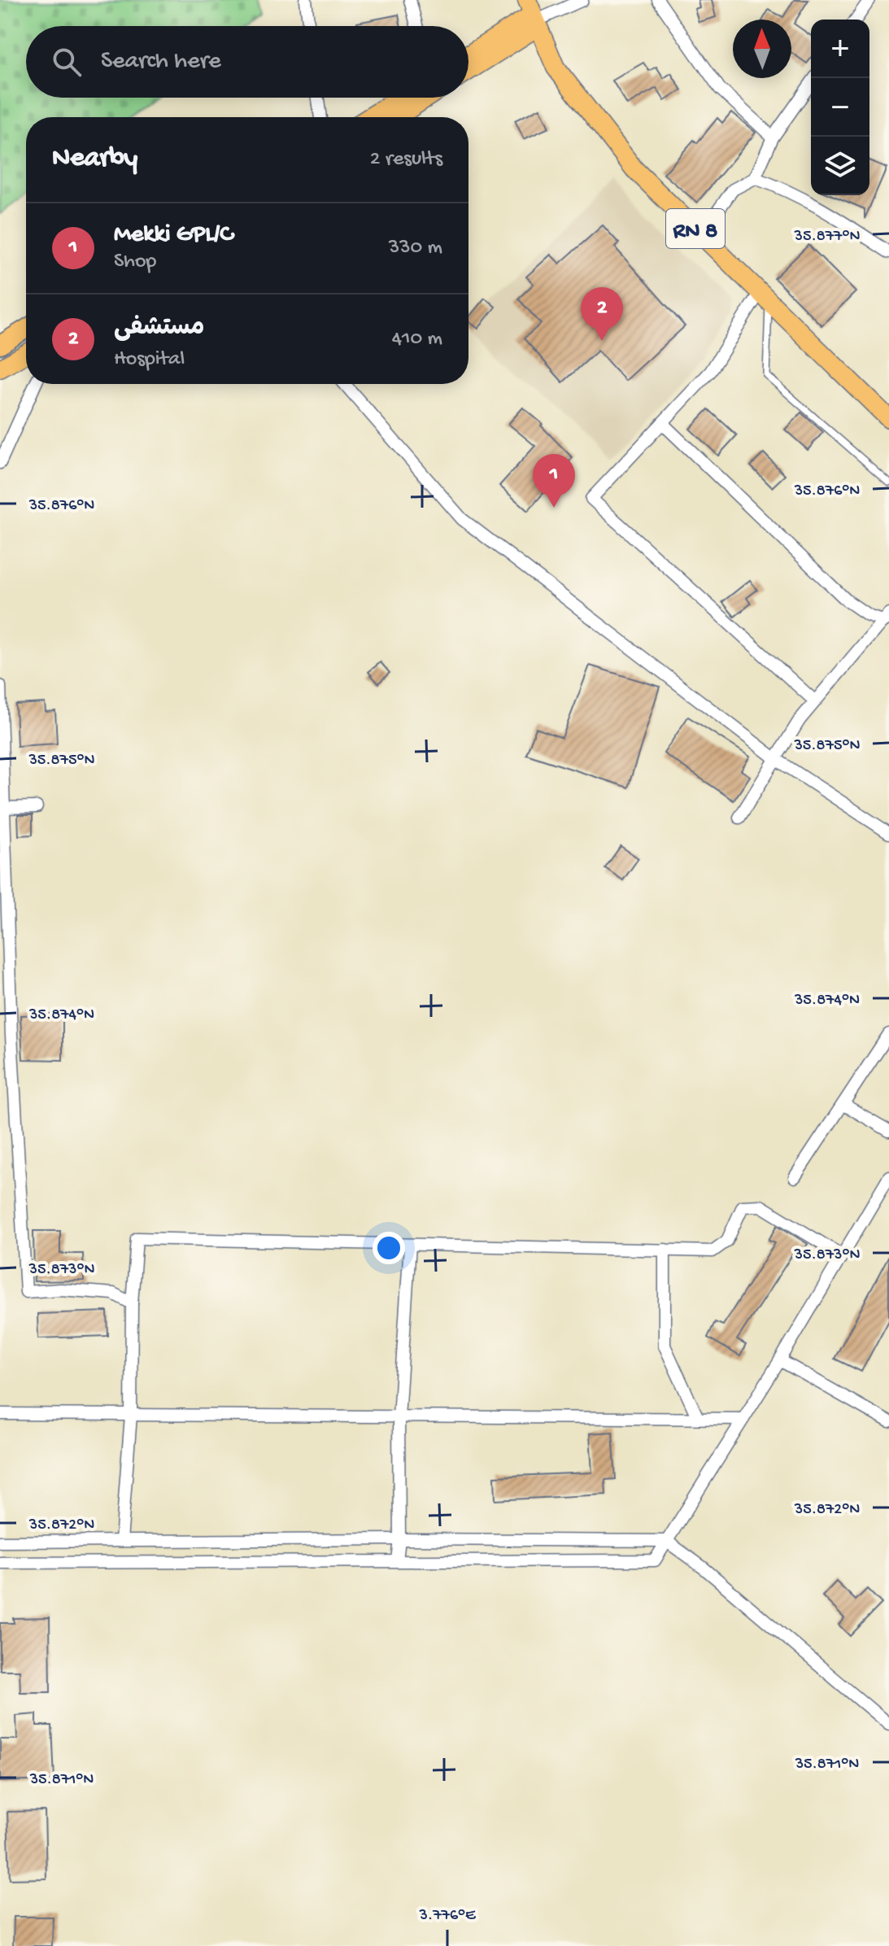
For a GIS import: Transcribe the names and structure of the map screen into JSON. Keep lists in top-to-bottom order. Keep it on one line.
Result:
{"streets":{"main road":["RN 8"]},"north":"top","page":{"map_buttons":["+","−"],"search":"Search here","heading":["Nearby","2 results"],"list":[{"mark":"1","name":"Mekki GPL/C","note":"Shop","value":"330 m"},{"mark":"2","name":"مستشفى","note":"Hospital","value":"410 m"}],"pins":["2","1"]},"coordinates":["35.877°N","35.876°N","35.875°N","35.874°N","35.873°N","35.872°N","35.871°N","3.776°E"]}
